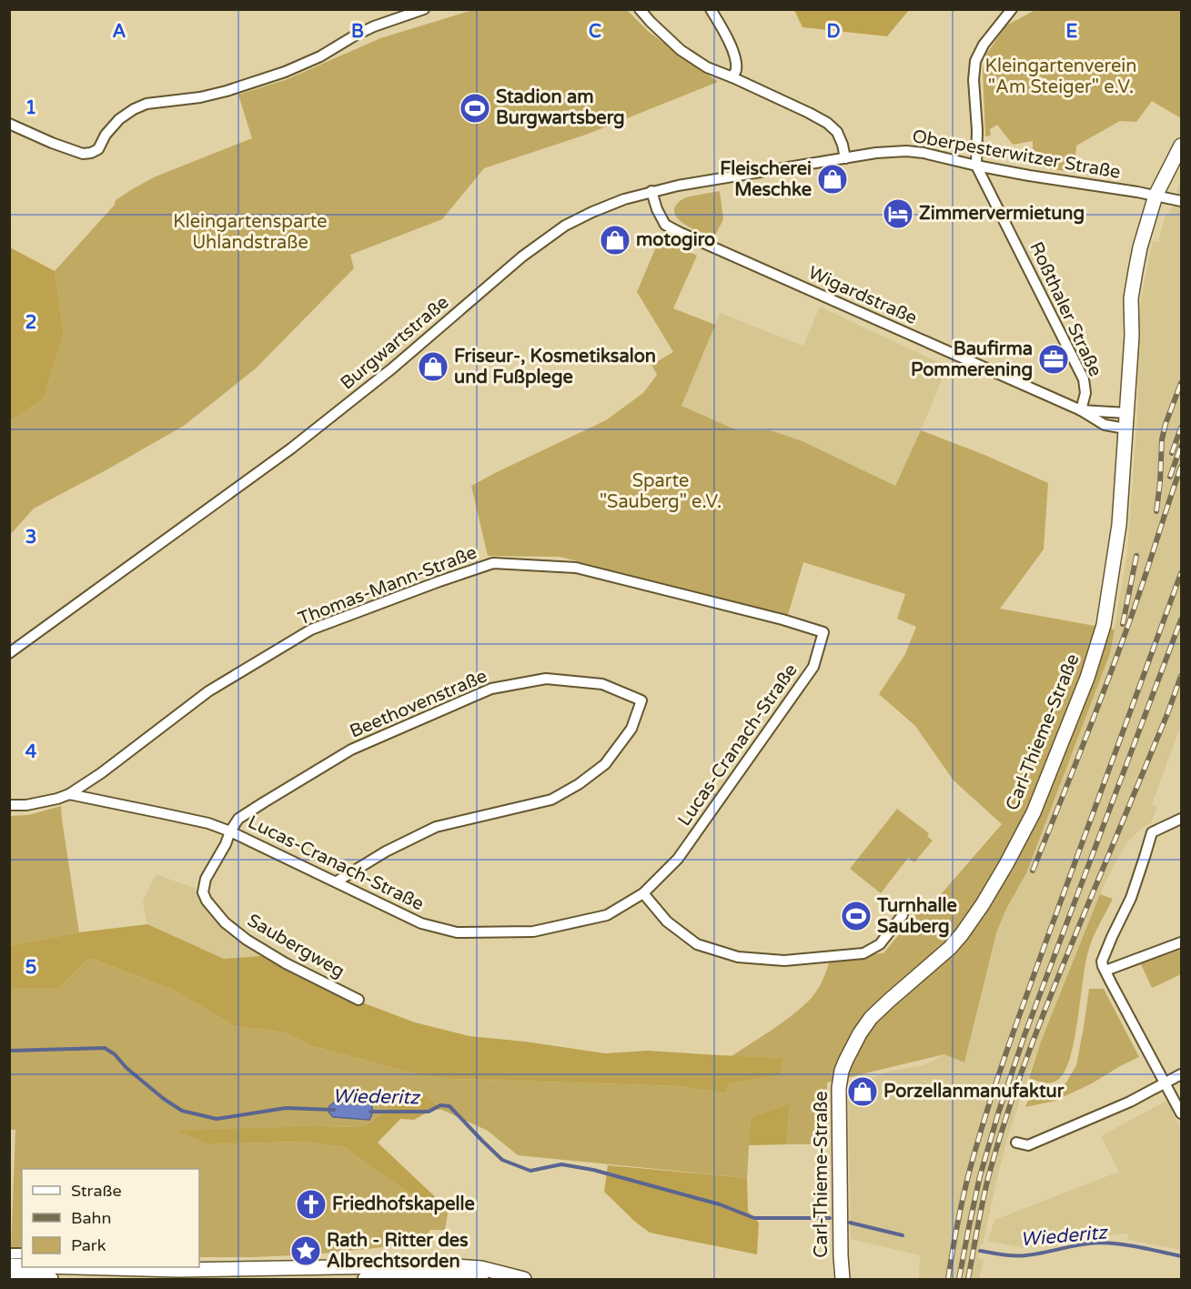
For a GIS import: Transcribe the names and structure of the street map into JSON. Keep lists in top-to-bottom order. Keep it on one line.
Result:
{"streets":{"main road":["Carl-Thieme-Straße"],"street":["Oberpesterwitzer Straße","Wigardstraße","Roßthaler Straße","Burgwartstraße","Thomas-Mann-Straße","Beethovenstraße","Lucas-Cranach-Straße","Saubergweg"]},"crossings":[["Oberpesterwitzer Straße","Roßthaler Straße"],["Oberpesterwitzer Straße","Burgwartstraße"],["Oberpesterwitzer Straße","Carl-Thieme-Straße"],["Wigardstraße","Roßthaler Straße"],["Wigardstraße","Burgwartstraße"],["Wigardstraße","Carl-Thieme-Straße"],["Thomas-Mann-Straße","Lucas-Cranach-Straße"],["Beethovenstraße","Lucas-Cranach-Straße"],["Beethovenstraße","Saubergweg"],["Lucas-Cranach-Straße","Saubergweg"]],"water":["Wiederitz"],"parks":["Kleingartenverein \"Am Steiger\" e.V.","Kleingartensparte Uhlandstraße","Sparte \"Sauberg\" e.V."],"places":{"sports":["Stadion am Burgwartsberg","Turnhalle Sauberg"],"shop":["Fleischerei Meschke","motogiro","Friseur-, Kosmetiksalon und Fußplege","Porzellanmanufaktur"],"hotel":["Zimmervermietung"],"office":["Baufirma Pommerening"],"church":["Friedhofskapelle"],"place":["Rath - Ritter des Albrechtsorden"]},"legend":["Straße","Bahn","Park"],"grid":{"columns":["A","B","C","D","E"],"rows":["1","2","3","4","5"]}}
